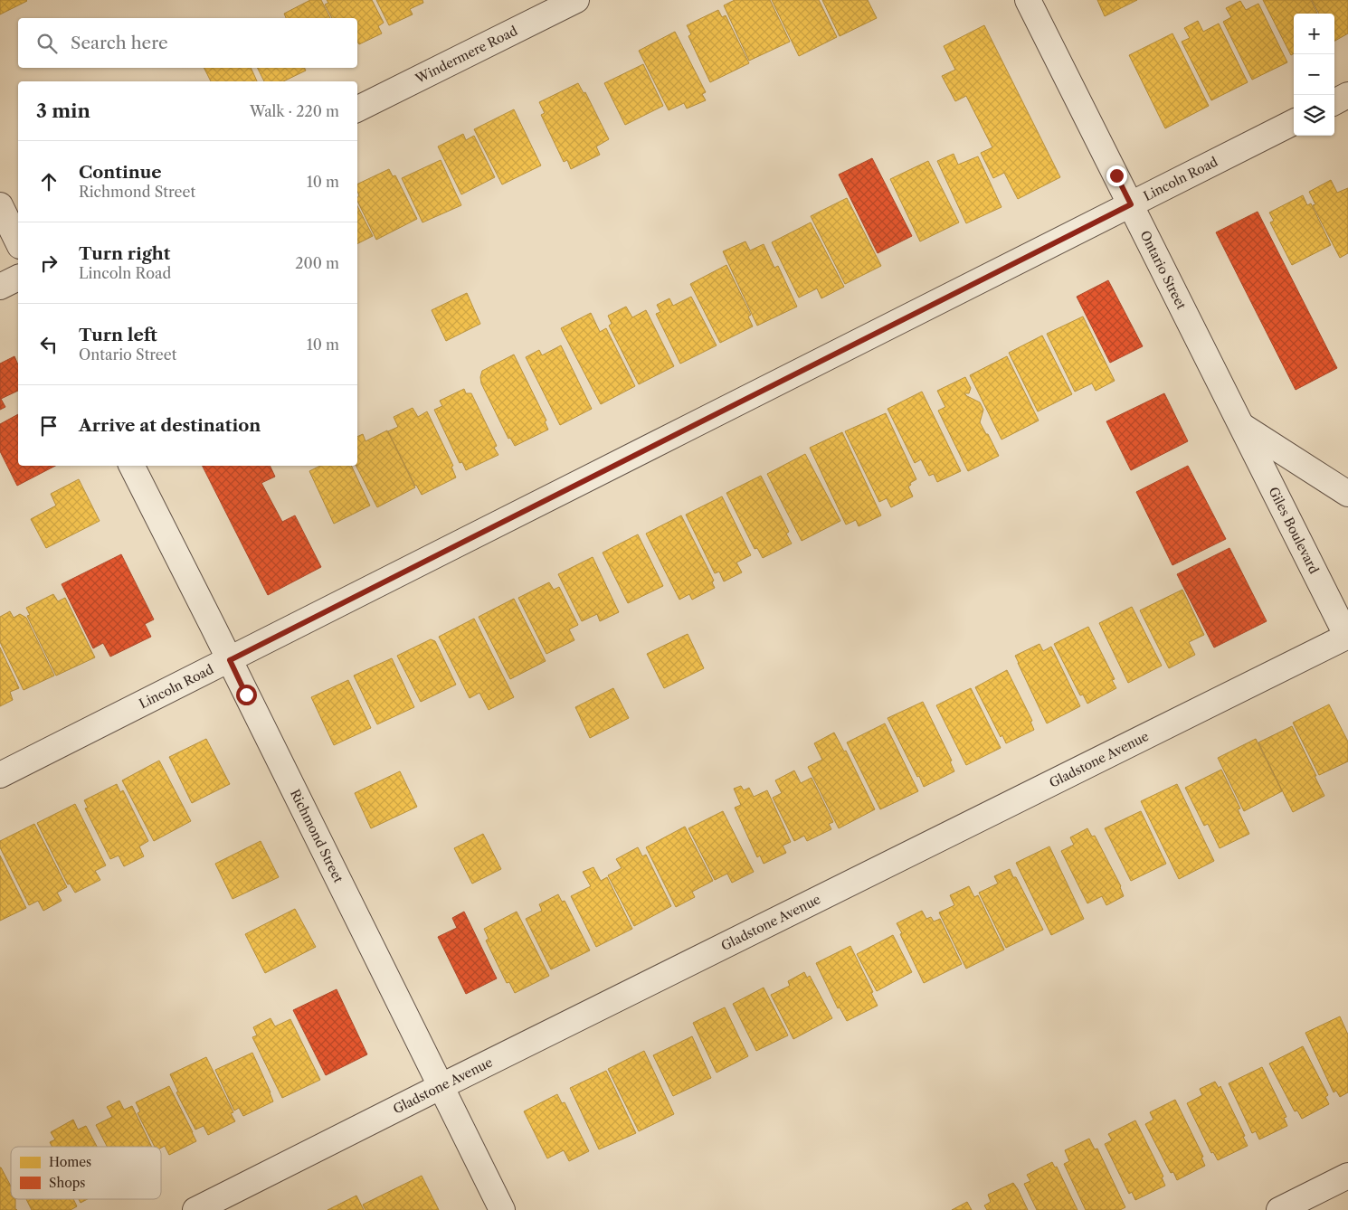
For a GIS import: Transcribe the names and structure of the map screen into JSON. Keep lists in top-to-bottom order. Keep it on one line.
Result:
{"streets":{"street":["Windermere Road","Lincoln Road","Ontario Street","Giles Boulevard","Gladstone Avenue","Richmond Street"]},"crossings":[["Lincoln Road","Ontario Street"],["Lincoln Road","Richmond Street"],["Ontario Street","Giles Boulevard"],["Giles Boulevard","Gladstone Avenue"],["Gladstone Avenue","Richmond Street"]],"legend":["Homes","Shops"],"page":{"map_buttons":["+","−"],"search":"Search here","heading":["3 min","Walk · 220 m"],"list":[["Continue","Richmond Street","10 m"],["Turn right","Lincoln Road","200 m"],["Turn left","Ontario Street","10 m"],"Arrive at destination"]}}
